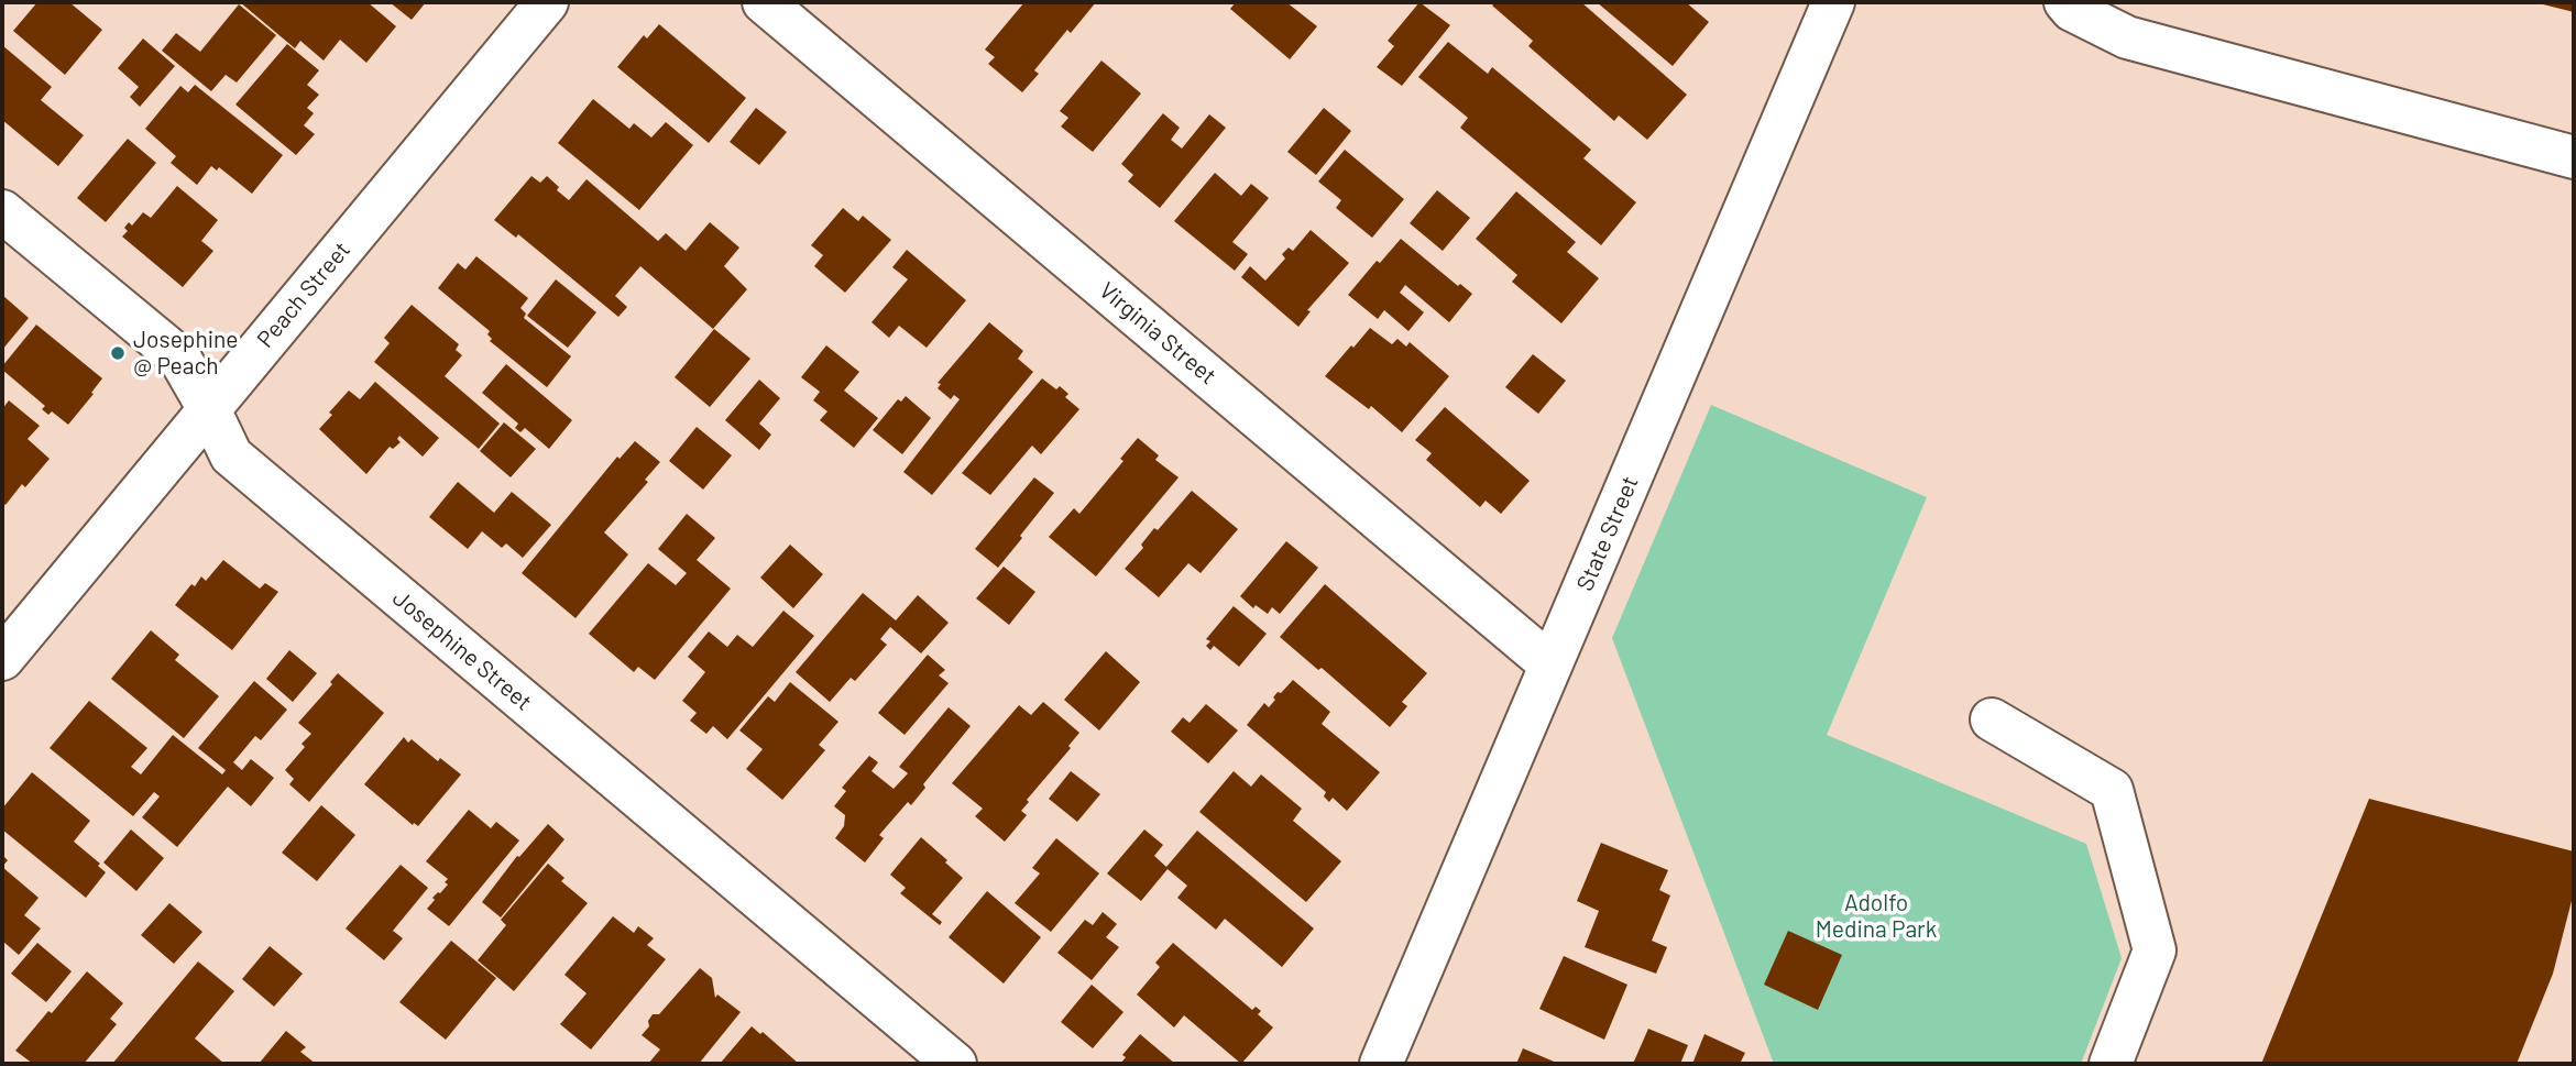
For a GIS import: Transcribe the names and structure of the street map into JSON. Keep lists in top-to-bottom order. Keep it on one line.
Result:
{"streets":{"street":["Peach Street","Virginia Street","State Street","Josephine Street"]},"crossings":[["Peach Street","Josephine Street"],["Virginia Street","State Street"]],"parks":["Adolfo Medina Park"],"places":["Josephine @ Peach"]}
